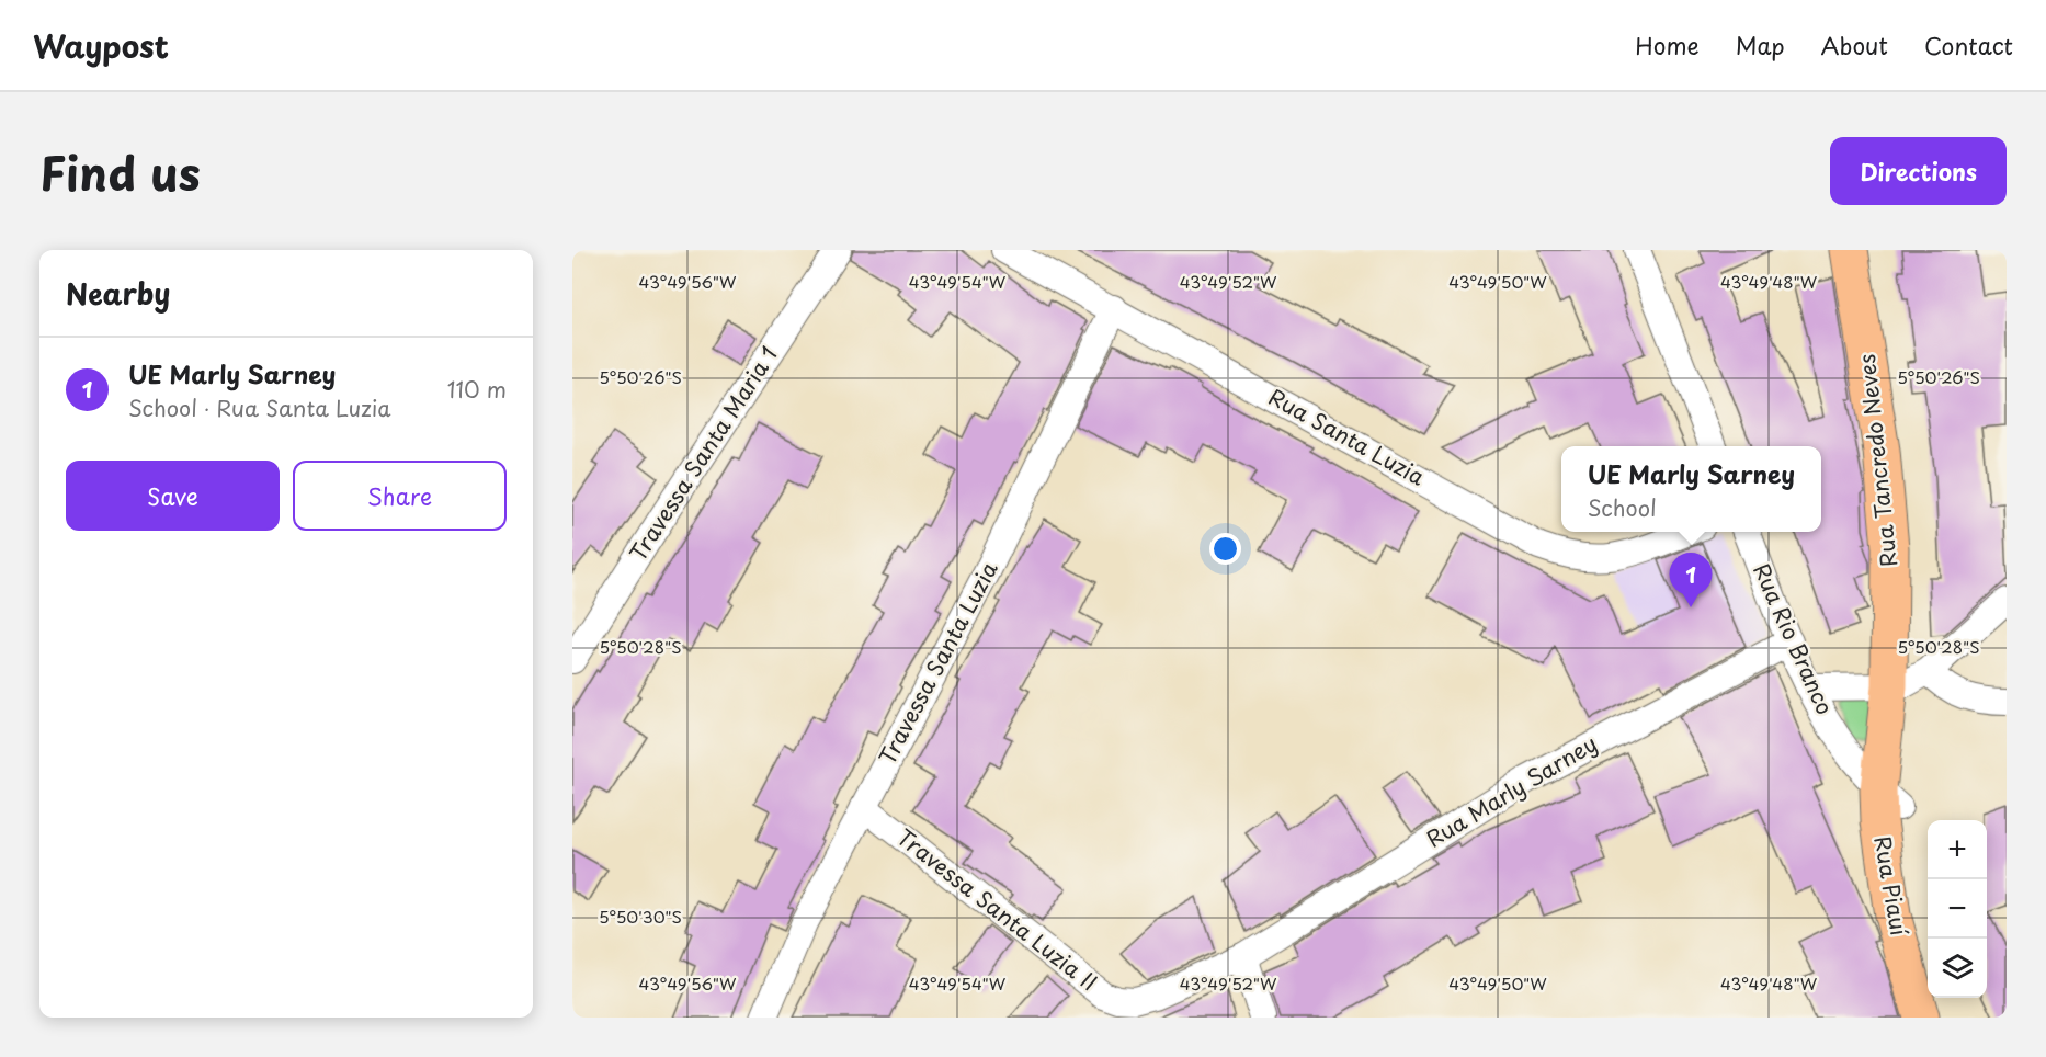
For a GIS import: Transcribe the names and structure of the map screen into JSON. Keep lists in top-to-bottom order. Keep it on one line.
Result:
{"streets":{"main road":["Rua Tancredo Neves","Rua Piauí"],"street":["Rua Santa Luzia","Travessa Santa Maria 1","Rua Rio Branco","Travessa Santa Luzia","Rua Marly Sarney","Travessa Santa Luzia II"]},"crossings":[["Rua Santa Luzia","Travessa Santa Luzia"],["Rua Tancredo Neves","Rua Rio Branco"],["Rua Tancredo Neves","Rua Piauí"],["Rua Rio Branco","Rua Marly Sarney"],["Rua Rio Branco","Rua Piauí"],["Travessa Santa Luzia","Travessa Santa Luzia II"],["Rua Marly Sarney","Travessa Santa Luzia II"]],"page":{"header":"Waypost","nav":["Home","Map","About","Contact"],"title":"Find us","buttons":["Directions",["Save","Share"]],"heading":"Nearby","list":[{"mark":"1","name":"UE Marly Sarney","note":"School · Rua Santa Luzia","value":"110 m"}],"popup":["UE Marly Sarney","School"],"pins":"1","map_buttons":["+","−"]},"coordinates":["43°49'56\"W","43°49'54\"W","43°49'52\"W","43°49'50\"W","43°49'48\"W","5°50'26\"S","5°50'28\"S","5°50'30\"S"]}
